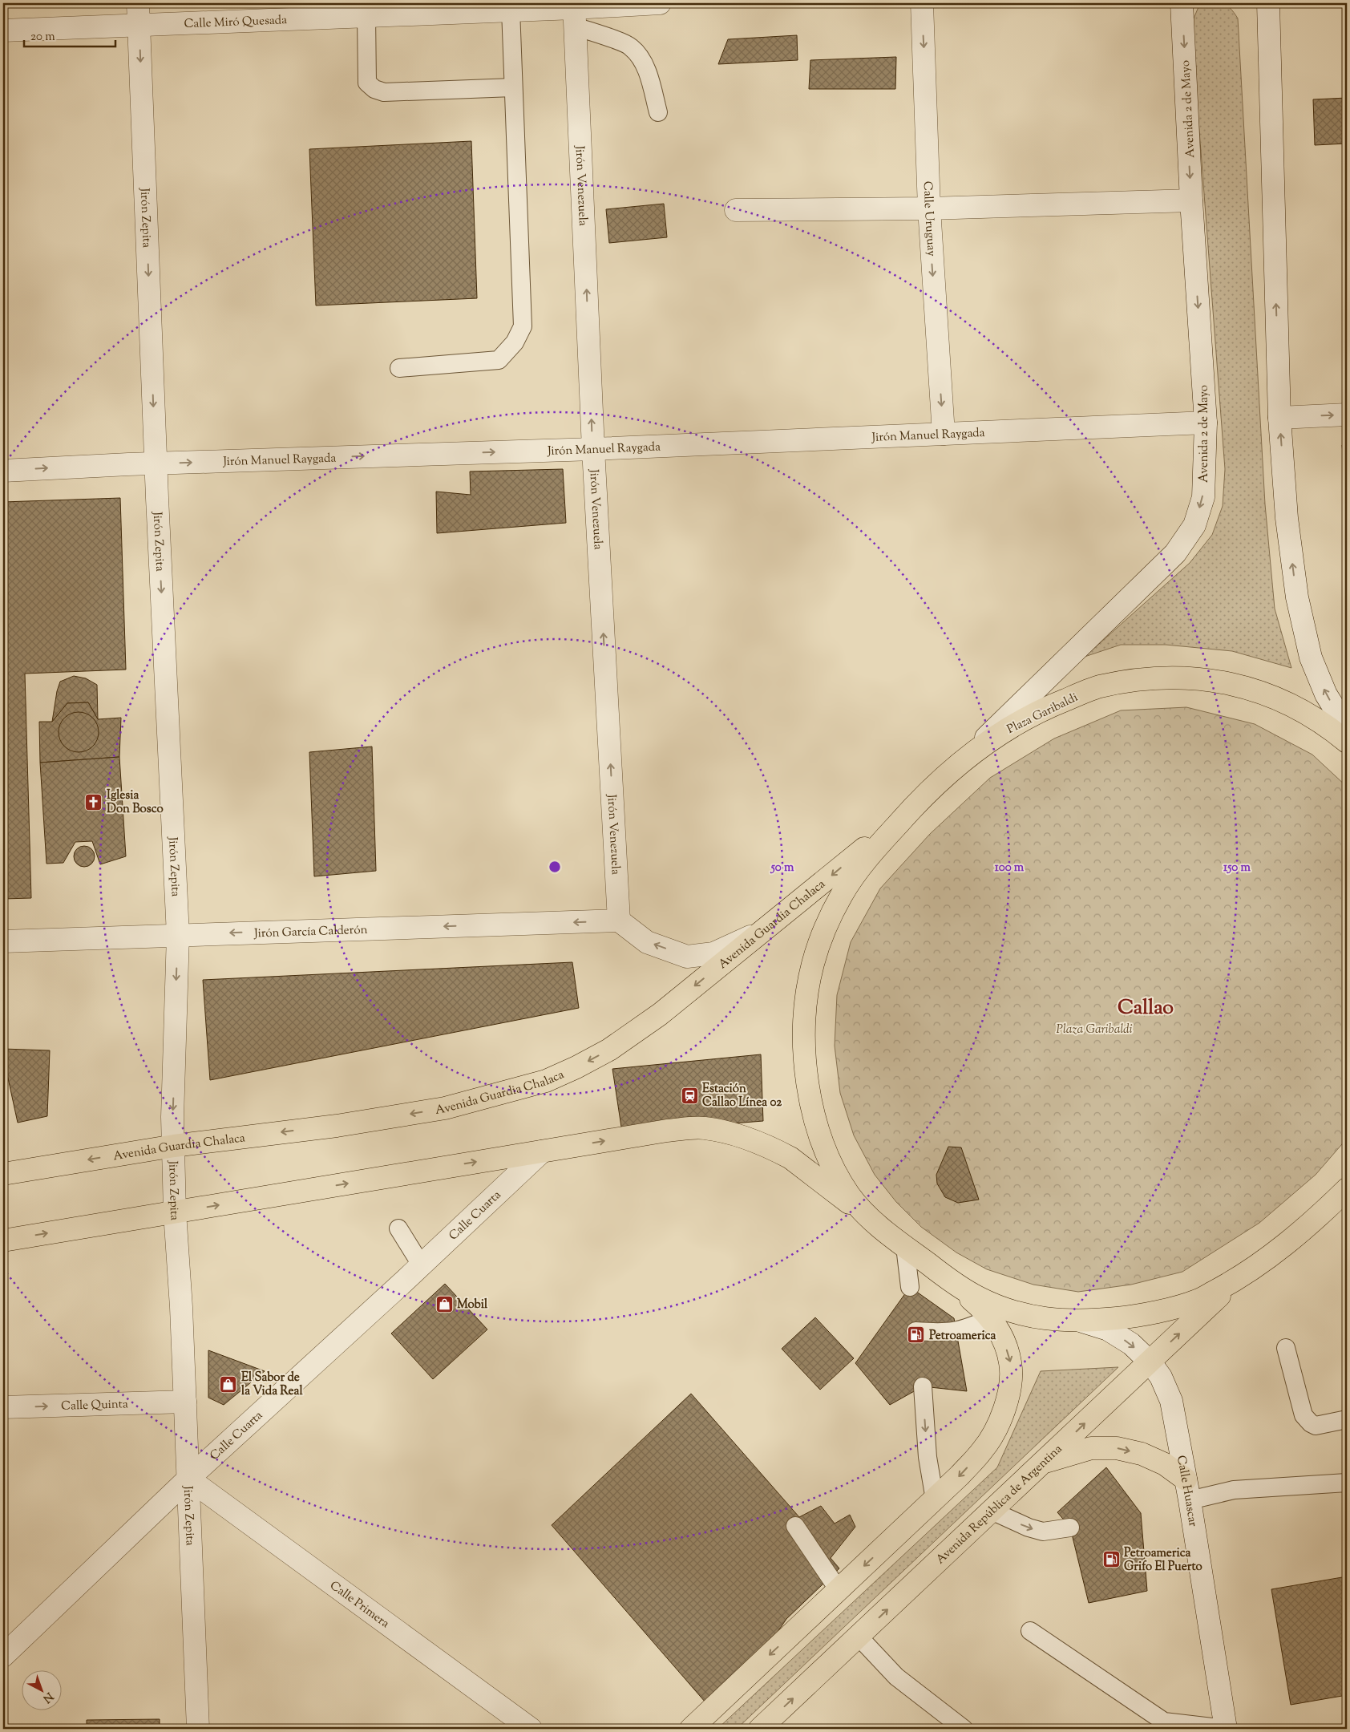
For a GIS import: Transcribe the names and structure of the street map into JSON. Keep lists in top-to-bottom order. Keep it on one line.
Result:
{"streets":{"main road":["Plaza Garibaldi","Avenida Guardia Chalaca","Avenida República de Argentina"],"street":["Calle Miró Quesada","Avenida 2 de Mayo","Jirón Venezuela","Jirón Zepita","Calle Uruguay","Jirón Manuel Raygada","Jirón García Calderón","Calle Cuarta","Calle Quinta","Calle Huascar","Calle Primera"]},"crossings":[["Calle Miró Quesada","Jirón Venezuela"],["Calle Miró Quesada","Jirón Zepita"],["Avenida 2 de Mayo","Jirón Manuel Raygada"],["Avenida 2 de Mayo","Plaza Garibaldi"],["Jirón Venezuela","Jirón Manuel Raygada"],["Jirón Venezuela","Jirón García Calderón"],["Jirón Zepita","Jirón Manuel Raygada"],["Jirón Zepita","Avenida Guardia Chalaca"],["Jirón Zepita","Jirón García Calderón"],["Jirón Zepita","Calle Cuarta"],["Jirón Zepita","Calle Quinta"],["Jirón Zepita","Calle Primera"],["Calle Uruguay","Jirón Manuel Raygada"],["Plaza Garibaldi","Avenida Guardia Chalaca"],["Plaza Garibaldi","Calle Huascar"],["Plaza Garibaldi","Avenida República de Argentina"],["Calle Cuarta","Calle Primera"],["Calle Huascar","Avenida República de Argentina"]],"one_way":["Jirón Venezuela","Jirón Zepita","Calle Uruguay","Jirón Manuel Raygada","Jirón García Calderón","Calle Quinta"],"districts":["Callao"],"parks":["Plaza Garibaldi"],"places":{"church":["Iglesia Don Bosco"],"station":["Estación Callao Línea 02"],"shop":["Mobil","El Sabor de la Vida Real"],"fuel station":["Petroamerica","Petroamerica Grifo El Puerto"]},"scale_bar":"20 m","north":"bottom right","rings":["50 m","100 m","150 m"]}
